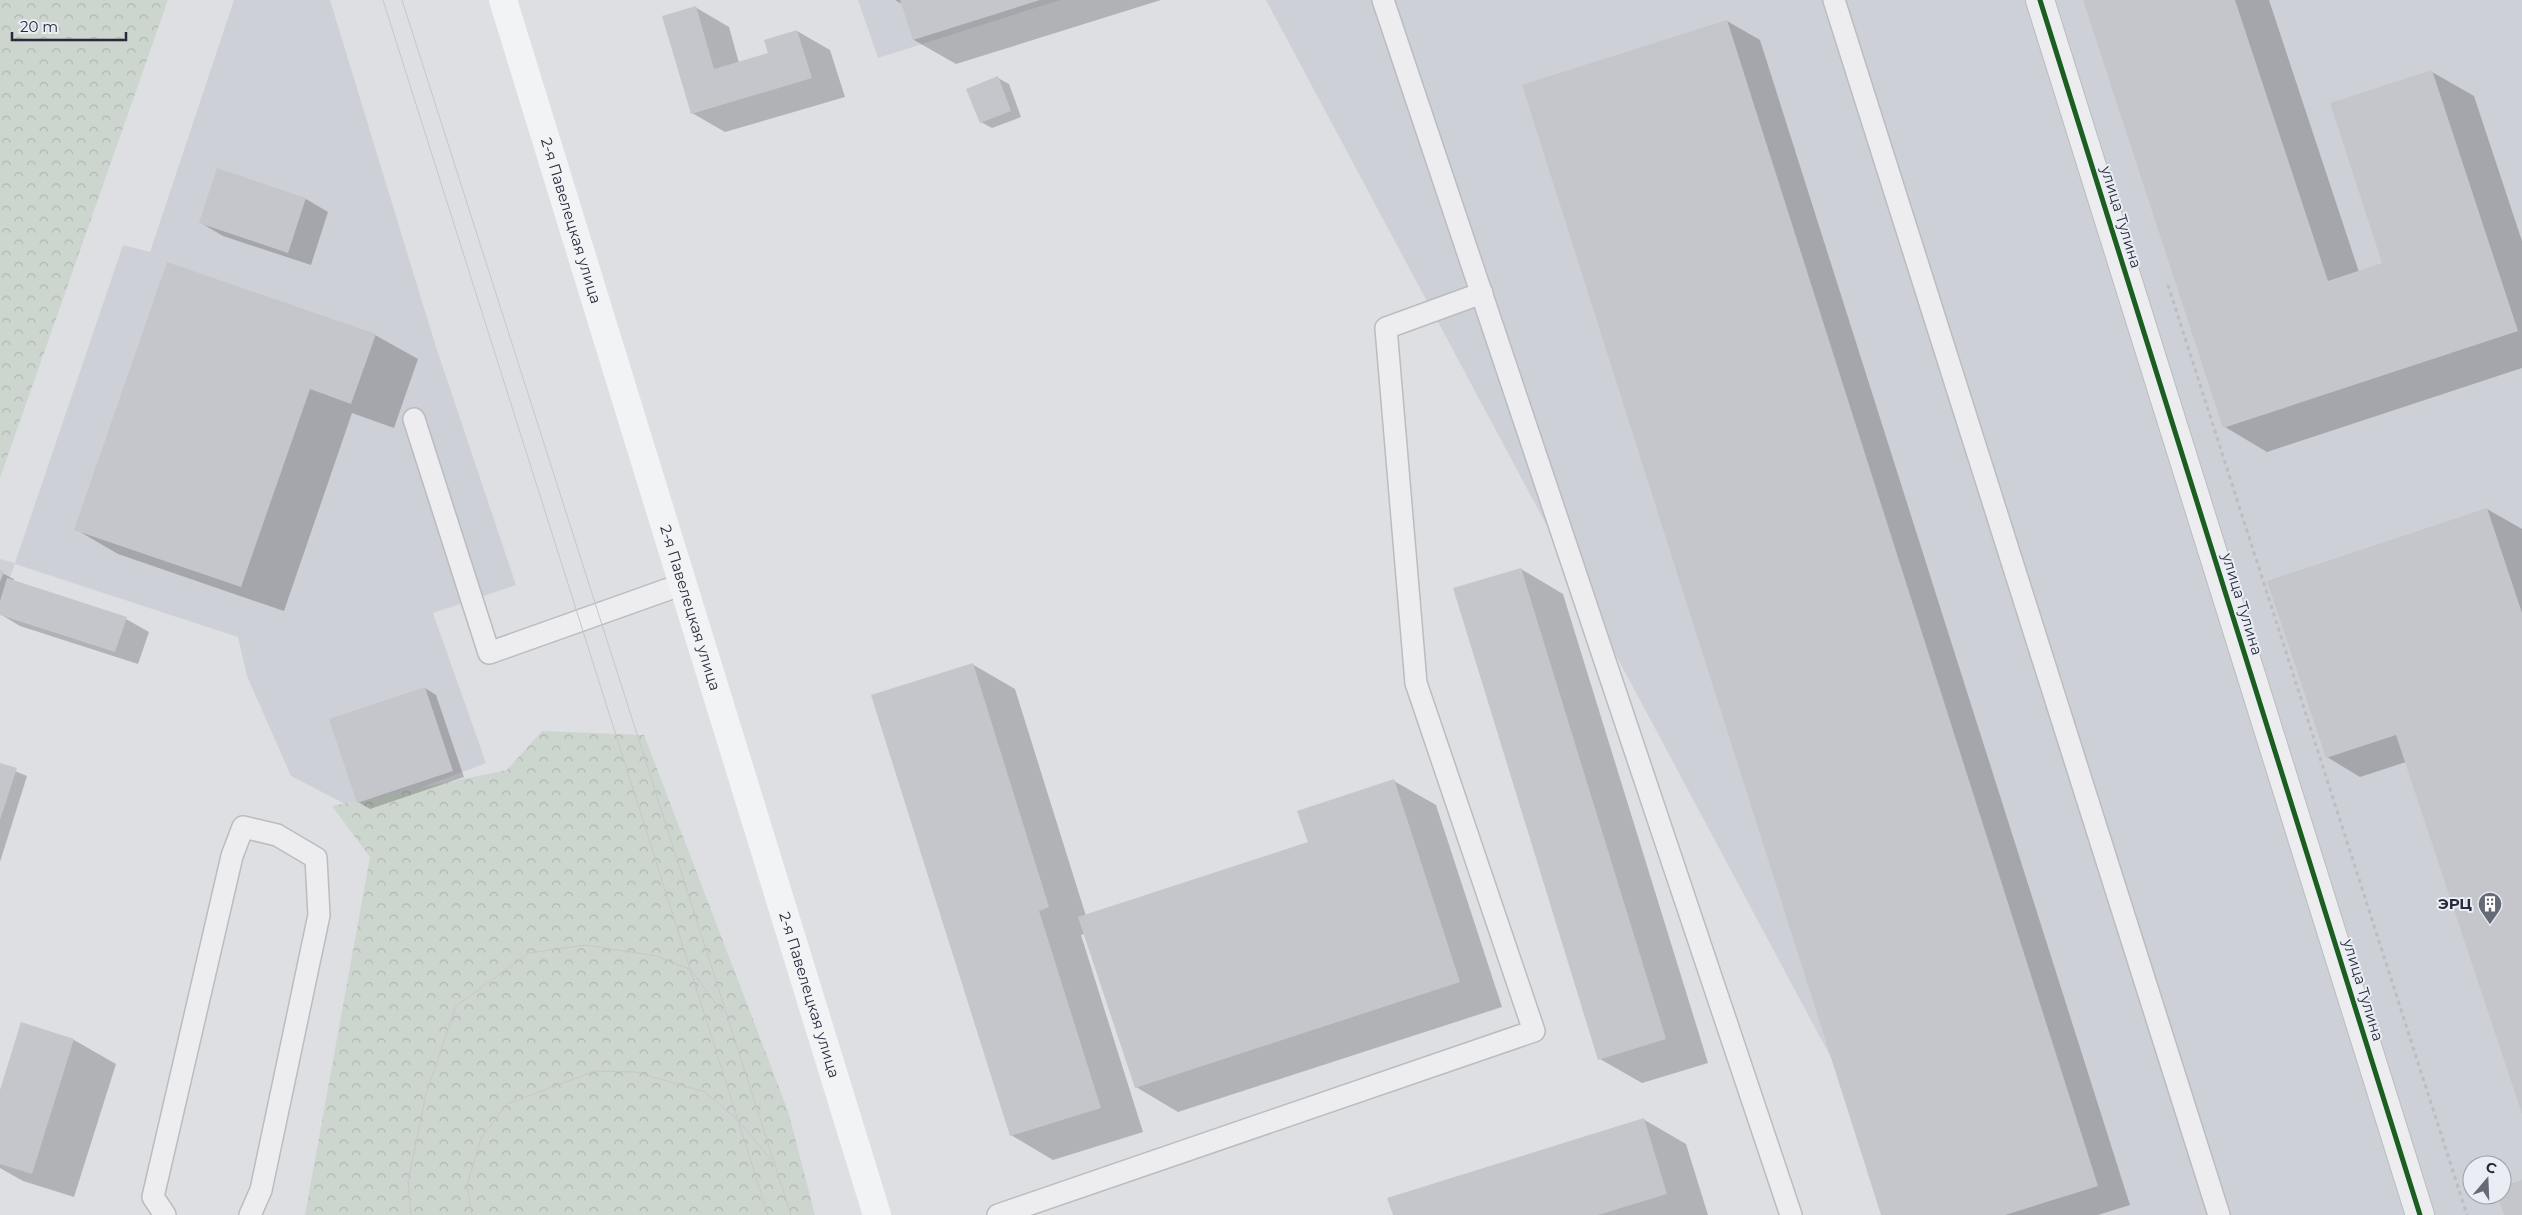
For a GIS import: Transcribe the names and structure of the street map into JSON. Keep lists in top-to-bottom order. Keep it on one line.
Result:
{"streets":{"main road":["2-я Павелецкая улица"],"street":["улица Тулина"]},"places":{"building":["ЭРЦ"]},"scale_bar":"20 m","north":"top"}
